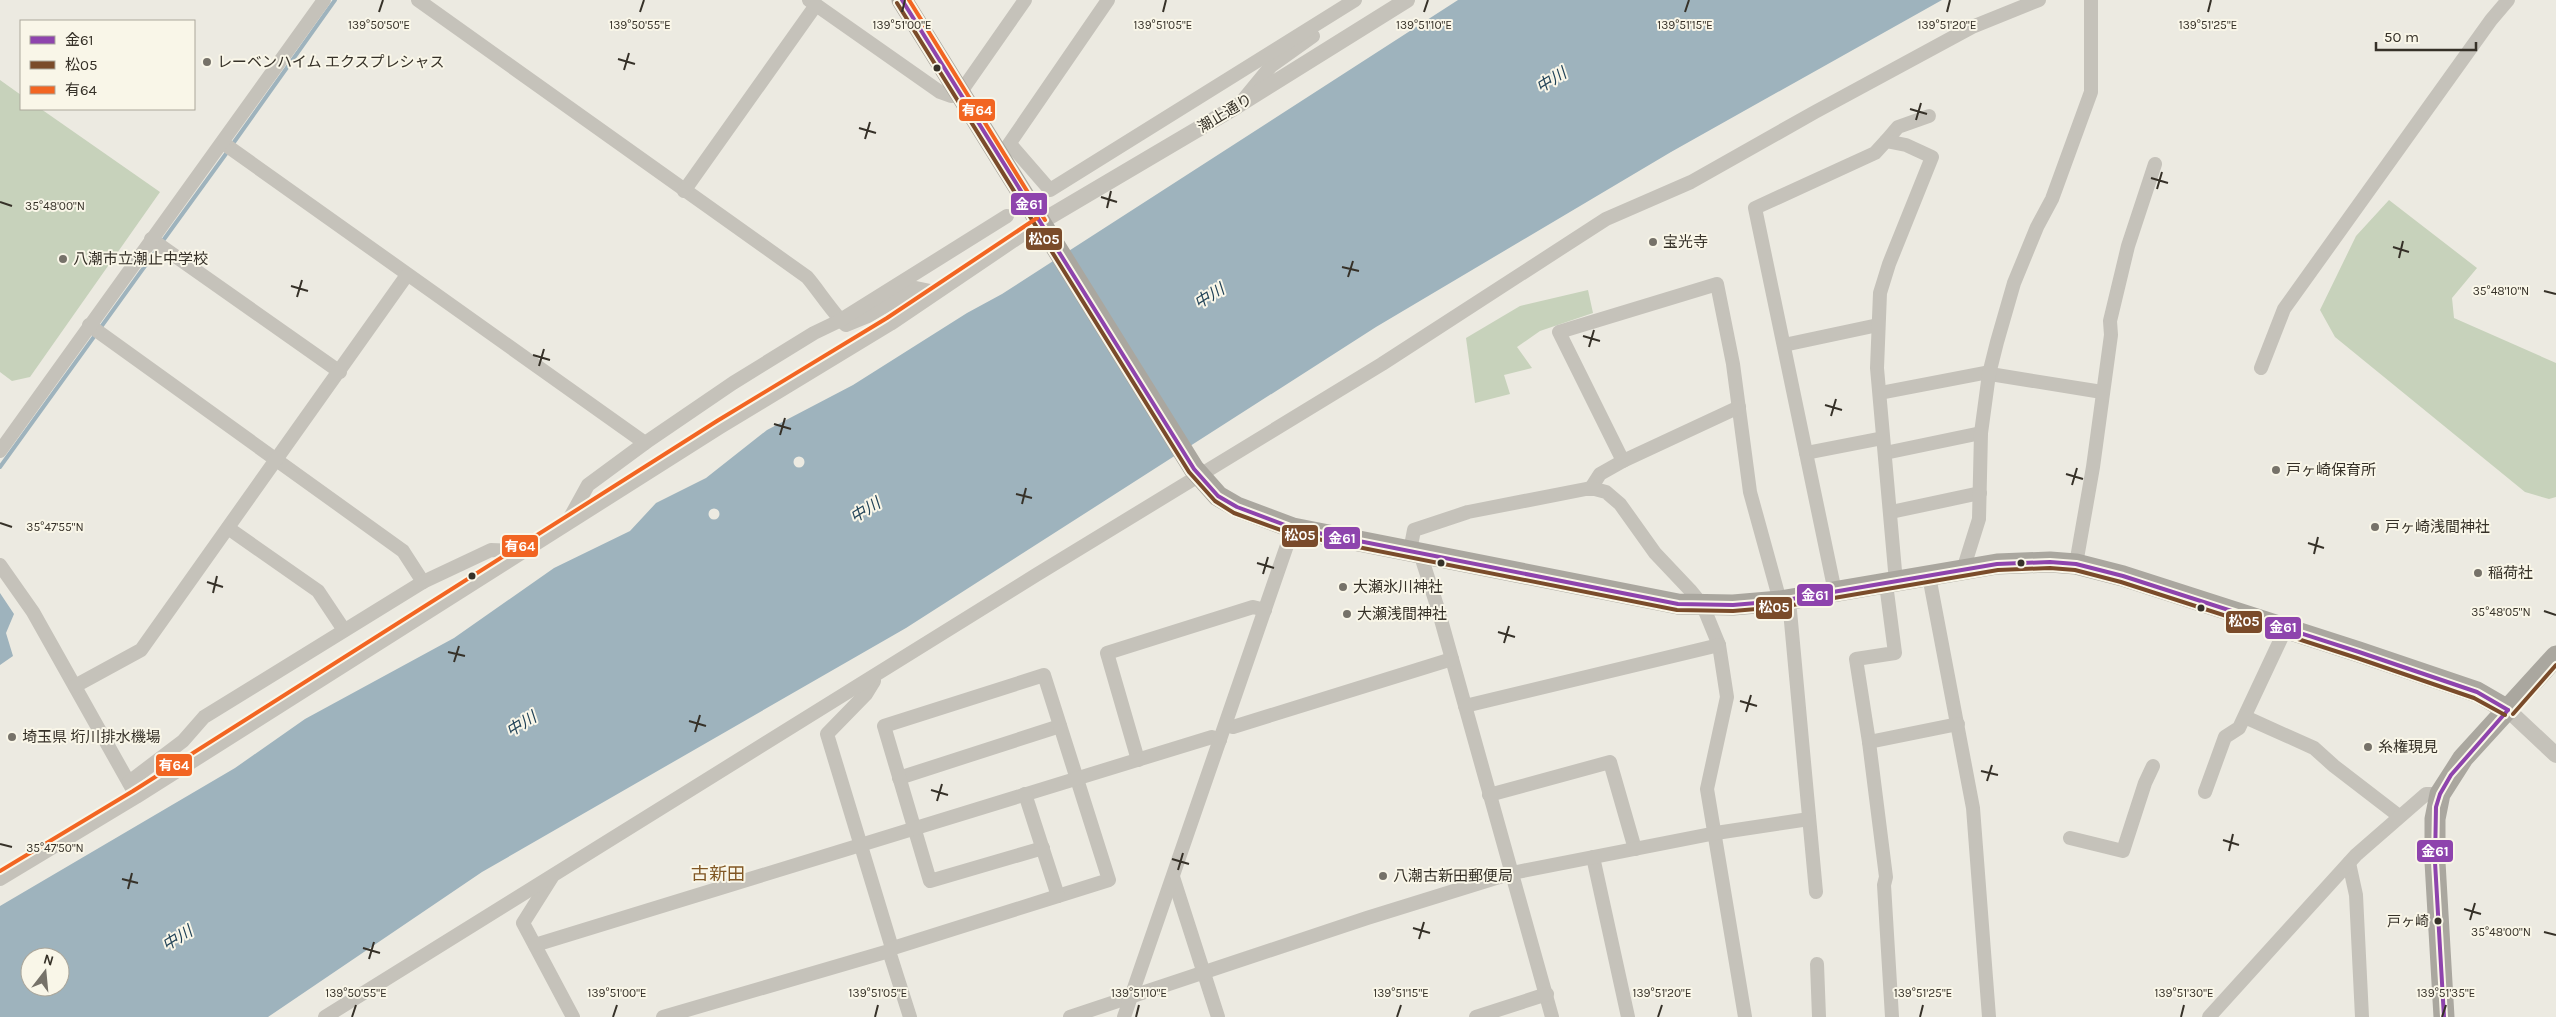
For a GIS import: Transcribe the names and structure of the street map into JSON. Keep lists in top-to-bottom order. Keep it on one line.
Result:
{"streets":{"street":["潮止通り"]},"districts":["古新田"],"water":["中川"],"places":["レーベンハイム エクスプレシャス","宝光寺","八潮市立潮止中学校","戸ヶ崎保育所","戸ヶ崎浅間神社","稲荷社","大瀬氷川神社","大瀬浅間神社","埼玉県 垳川排水機場","糸権現見","八潮古新田郵便局","戸ヶ崎"],"lines":["transit line 金61","transit line 有64","transit line 松05"],"legend":["金61","松05","有64"],"scale_bar":"50 m","north":"top","coordinates":["139°50'50\"E","139°50'55\"E","139°51'00\"E","139°51'05\"E","139°51'10\"E","139°51'15\"E","139°51'20\"E","139°51'25\"E","35°48'00\"N","35°48'10\"N","35°47'55\"N","35°48'05\"N","35°47'50\"N","139°51'30\"E","139°51'35\"E"]}
